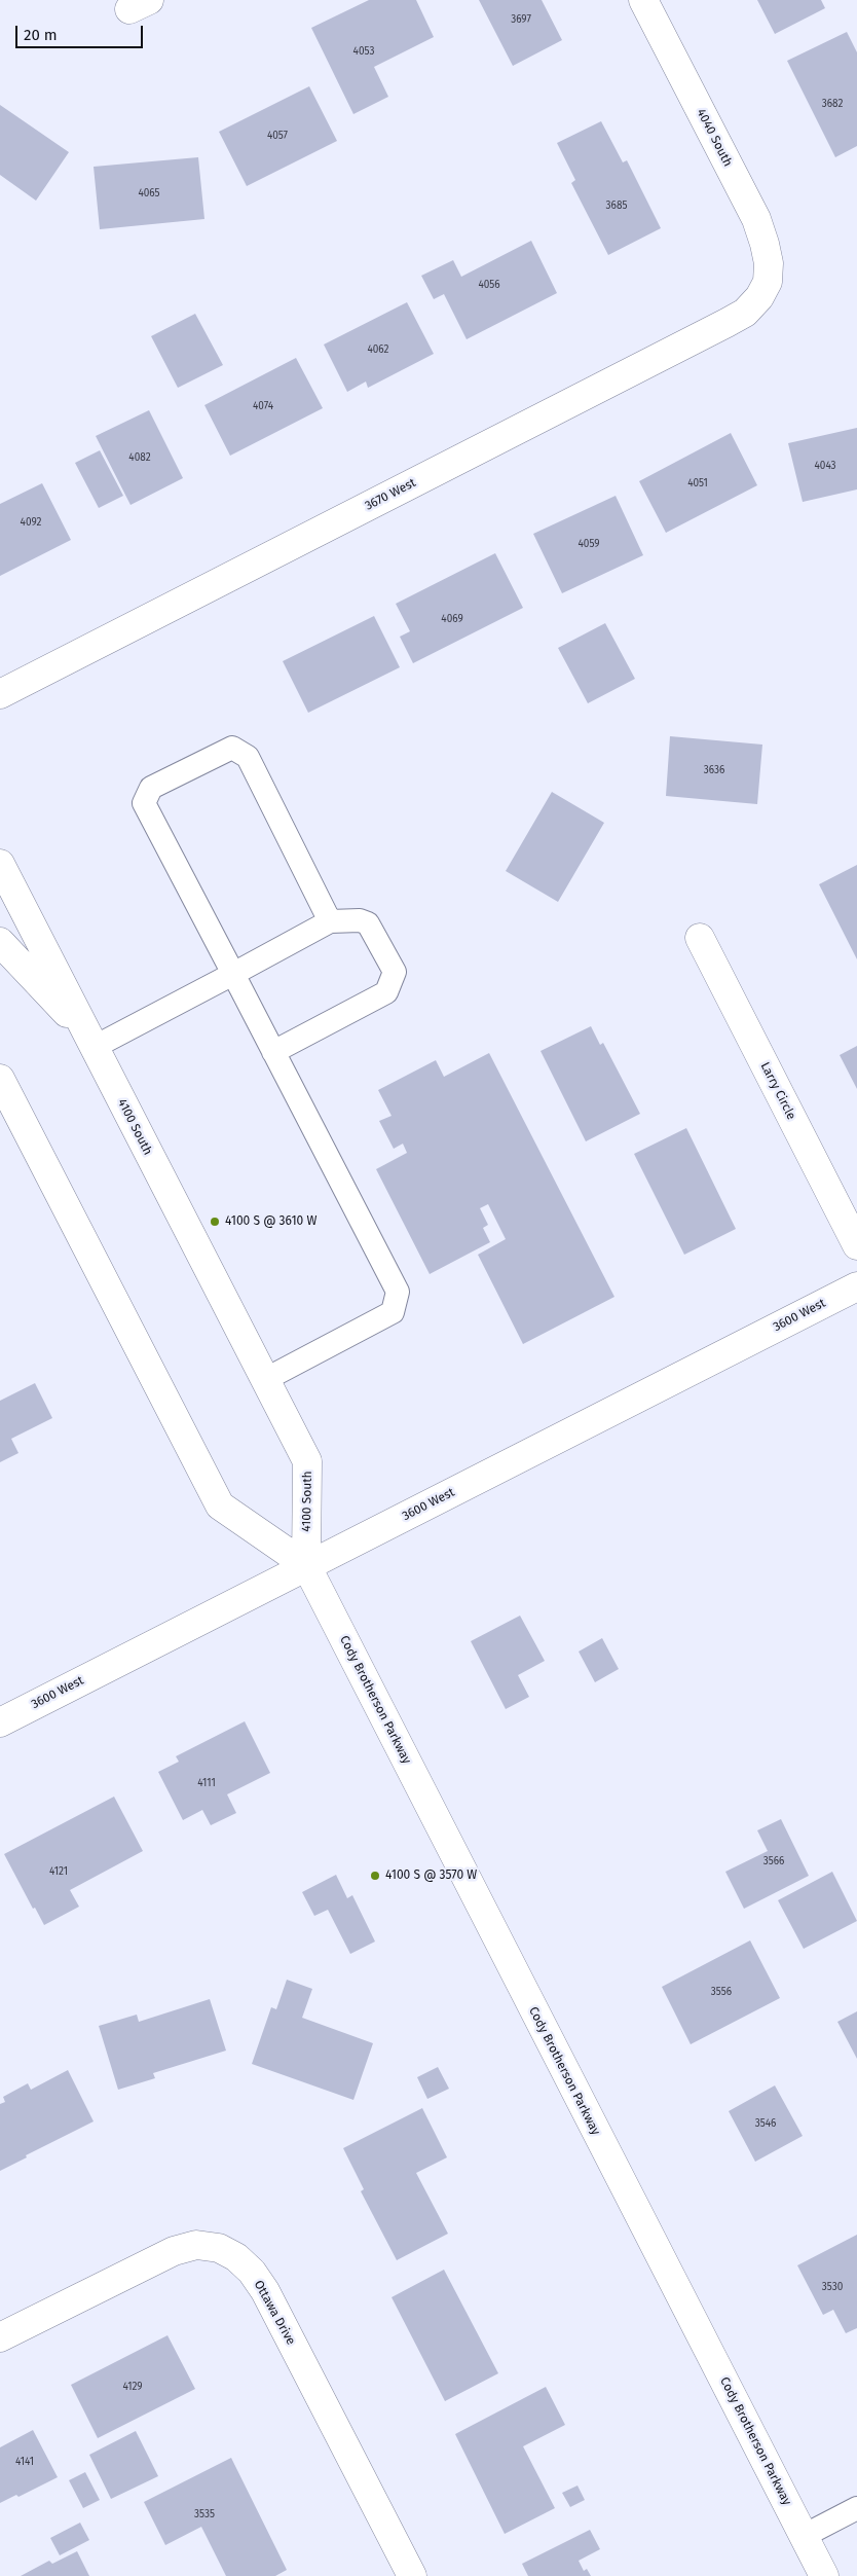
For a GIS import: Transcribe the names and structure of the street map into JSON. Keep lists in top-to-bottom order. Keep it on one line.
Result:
{"streets":{"street":["4040 South","3670 West","Larry Circle","4100 South","3600 West","Cody Brotherson Parkway","Ottawa Drive"]},"crossings":[["4040 South","3670 West"],["4100 South","3600 West"],["4100 South","Cody Brotherson Parkway"],["3600 West","Cody Brotherson Parkway"]],"places":["4100 S @ 3610 W","4100 S @ 3570 W"],"house_numbers":["3697","4053","3682","4057","4065","3685","4056","4062","4074","4082","4043","4051","4092","4059","4069","3636","4111","3566","4121","3556","3546","3530","4129","4141","3535"],"scale_bar":"20 m"}
